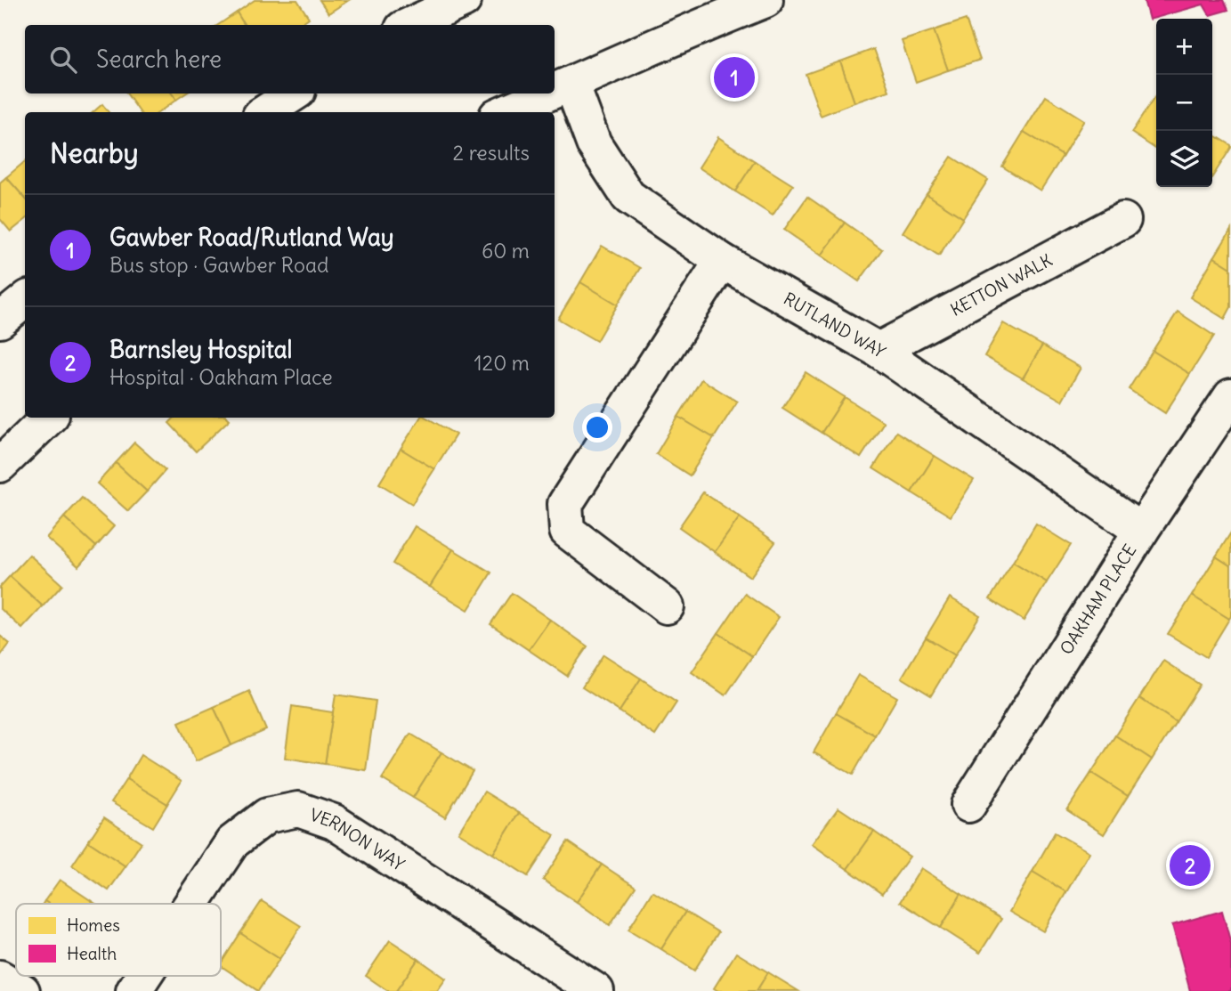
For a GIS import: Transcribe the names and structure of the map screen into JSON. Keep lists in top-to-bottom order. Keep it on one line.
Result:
{"streets":{"street":["KETTON WALK","RUTLAND WAY","OAKHAM PLACE","VERNON WAY"]},"crossings":[["KETTON WALK","RUTLAND WAY"],["RUTLAND WAY","OAKHAM PLACE"]],"legend":["Homes","Health"],"page":{"map_buttons":["+","−"],"search":"Search here","pins":["1","2"],"heading":["Nearby","2 results"],"list":[{"mark":"1","name":"Gawber Road/Rutland Way","note":"Bus stop · Gawber Road","value":"60 m"},{"mark":"2","name":"Barnsley Hospital","note":"Hospital · Oakham Place","value":"120 m"}]}}
